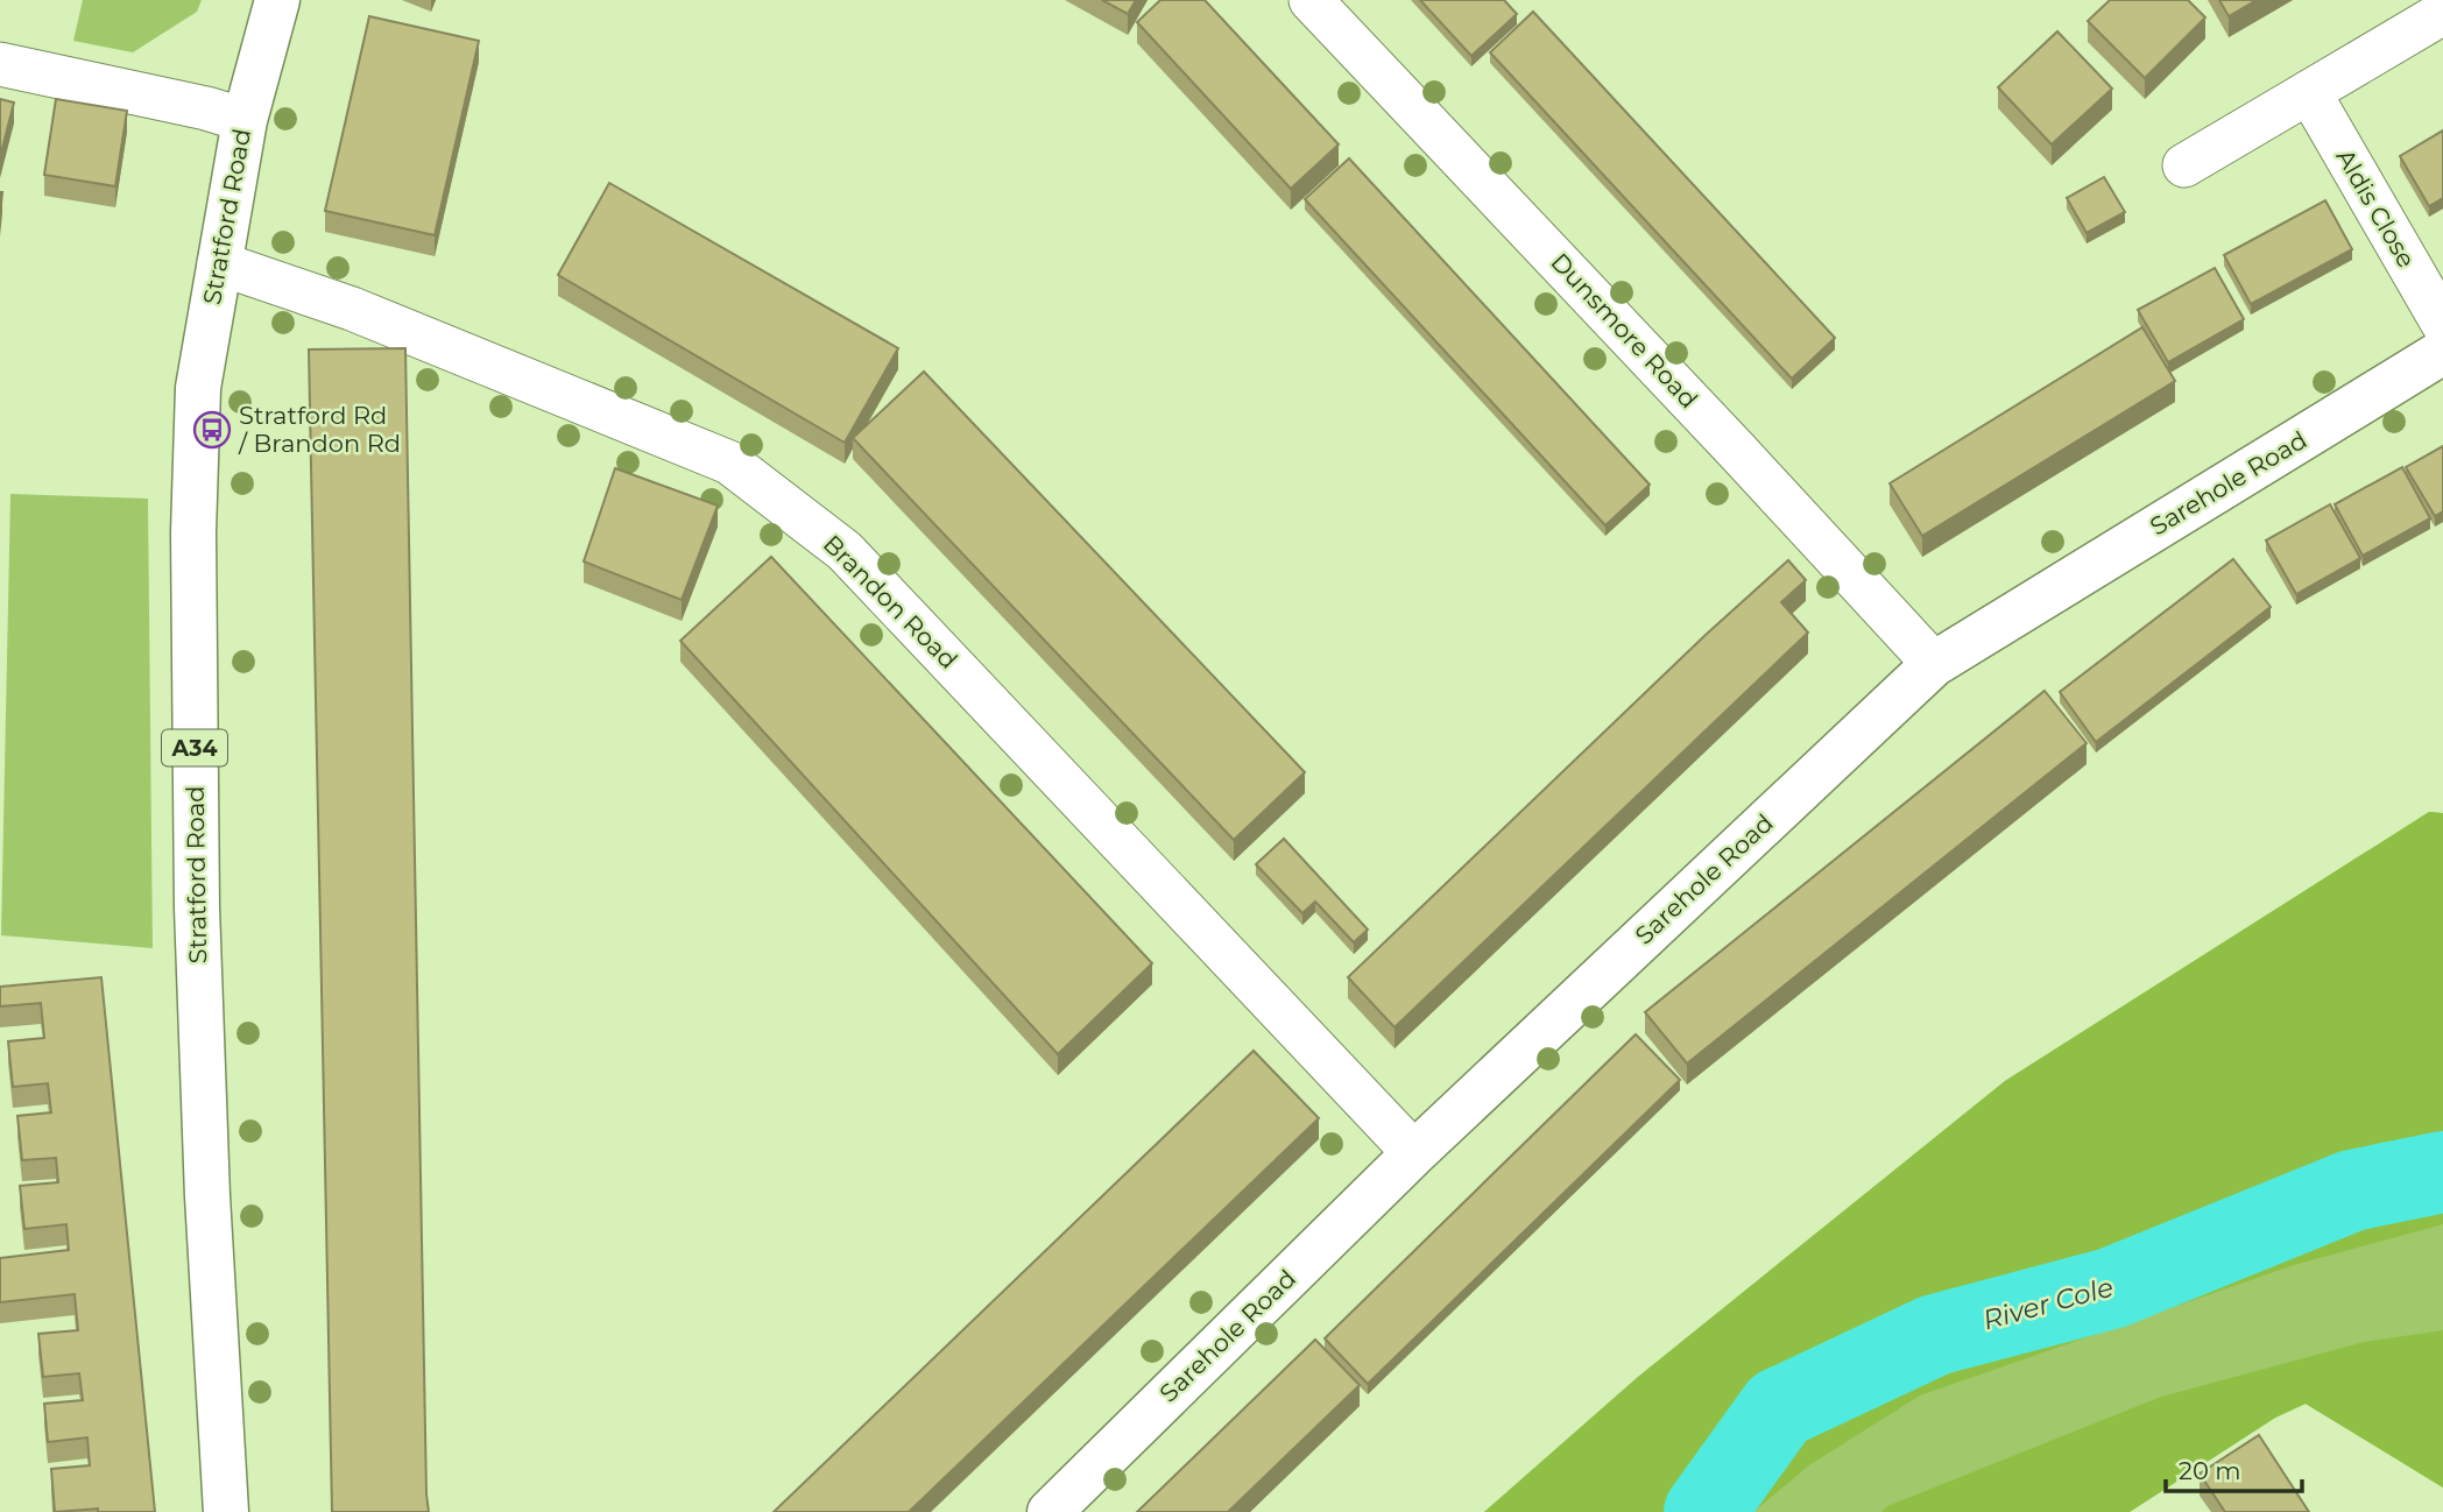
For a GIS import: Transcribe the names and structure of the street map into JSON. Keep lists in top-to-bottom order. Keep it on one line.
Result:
{"streets":{"main road":["Stratford Road","Sarehole Road","A34"],"street":["Aldis Close","Dunsmore Road","Brandon Road"]},"crossings":[["Stratford Road","Brandon Road"],["Dunsmore Road","Sarehole Road"],["Sarehole Road","Brandon Road"]],"water":["River Cole"],"places":{"bus stop":["Stratford Rd / Brandon Rd"]},"scale_bar":"20 m"}
